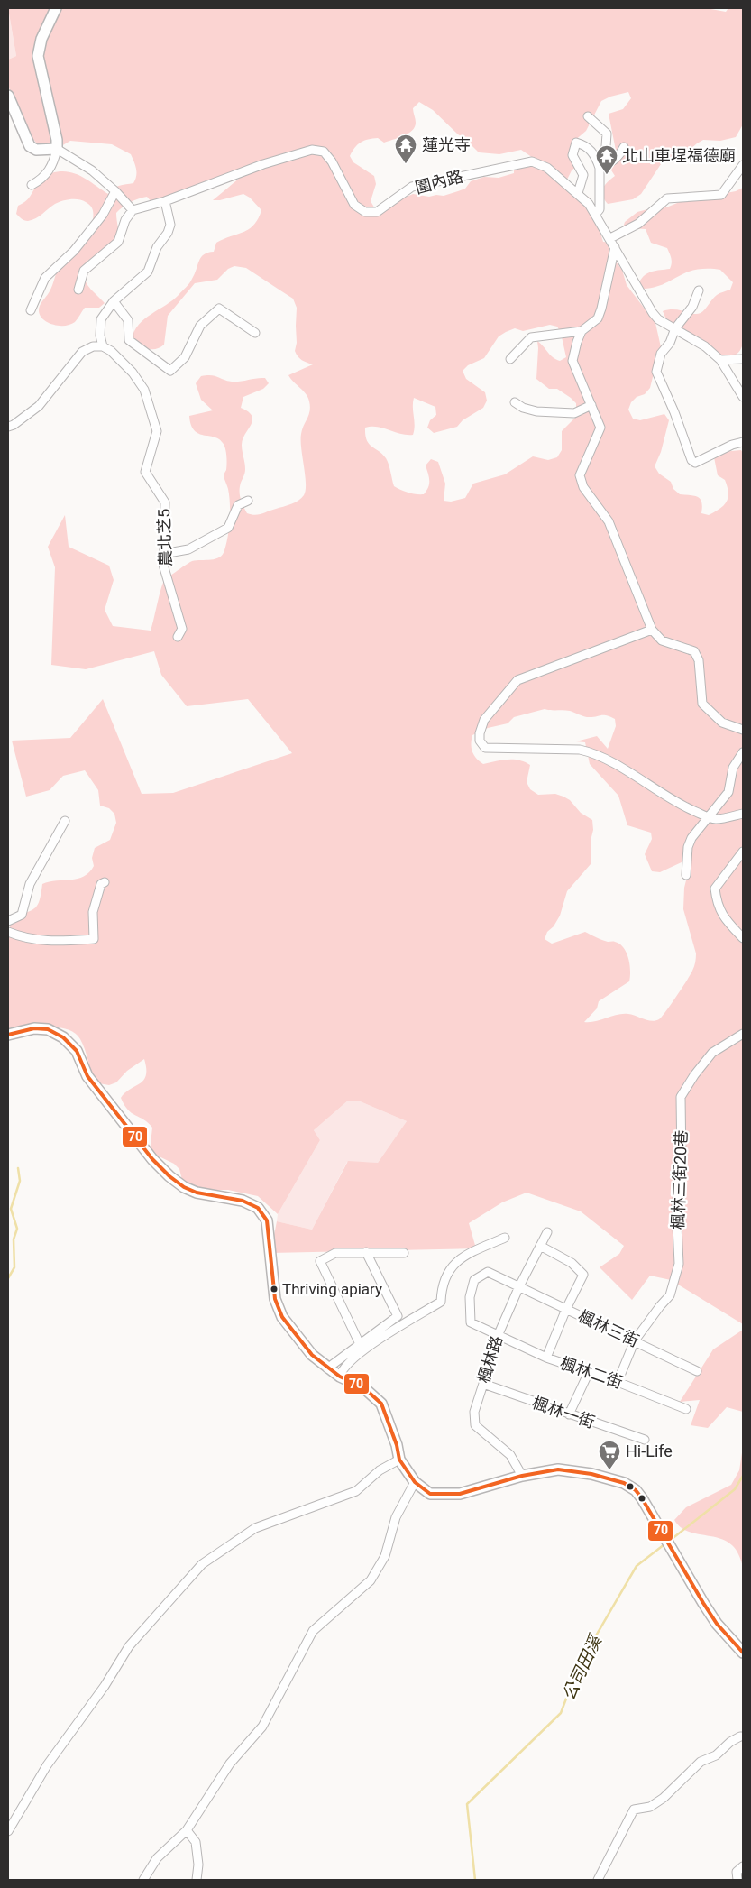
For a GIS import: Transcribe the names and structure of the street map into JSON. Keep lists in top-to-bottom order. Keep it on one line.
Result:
{"streets":{"street":["圍內路","農北芝5","楓林三街20巷","楓林三街","楓林路","楓林二街","楓林一街"]},"crossings":[["楓林三街20巷","楓林三街"],["楓林三街20巷","楓林二街"],["楓林三街","楓林路"],["楓林三街","楓林二街"],["楓林路","楓林二街"],["楓林路","楓林一街"]],"water":["公司田溪"],"places":{"temple":["蓮光寺","北山車埕福德廟"],"other":["Thriving apiary"],"supermarket":["Hi-Life"]},"lines":["transit line 70"]}
